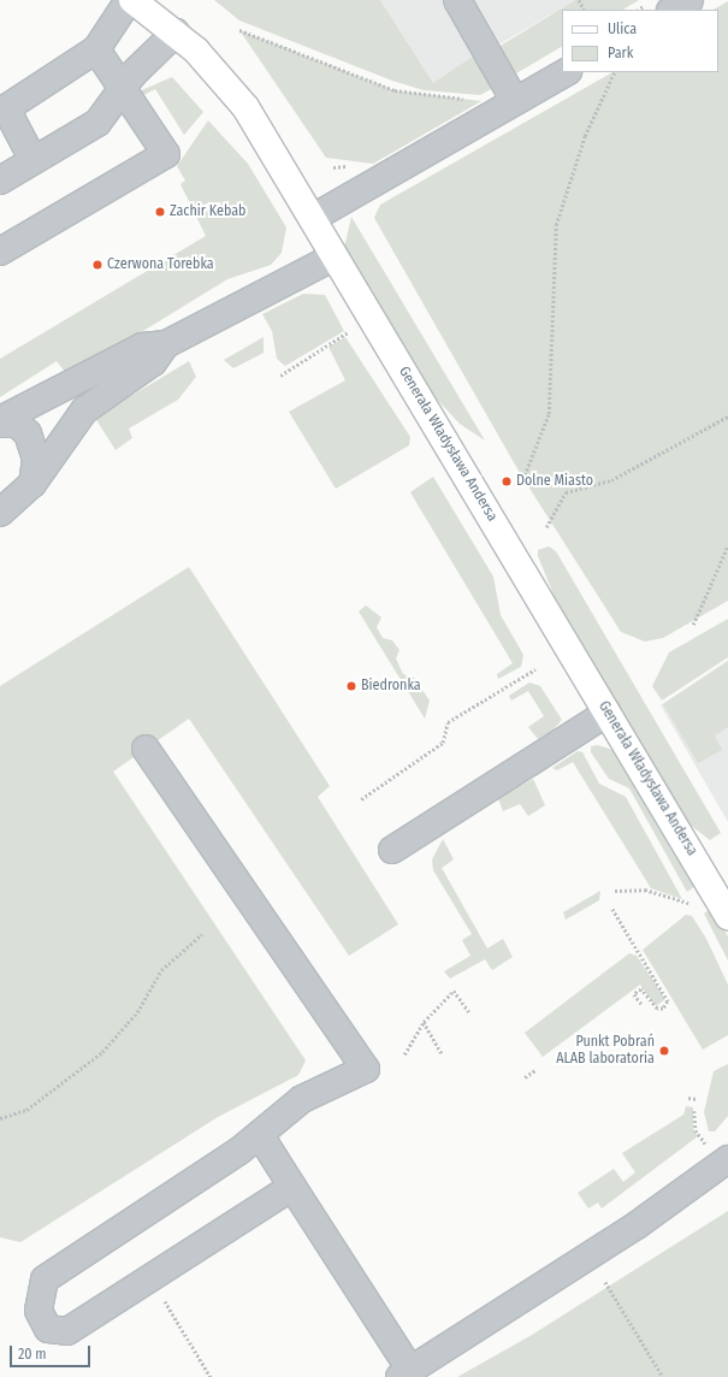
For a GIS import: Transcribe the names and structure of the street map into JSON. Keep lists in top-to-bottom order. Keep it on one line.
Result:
{"streets":{"main road":["Generała Władysława Andersa"]},"places":["Zachir Kebab","Czerwona Torebka","Dolne Miasto","Biedronka","Punkt Pobrań ALAB laboratoria"],"legend":["Ulica","Park"],"scale_bar":"20 m"}
